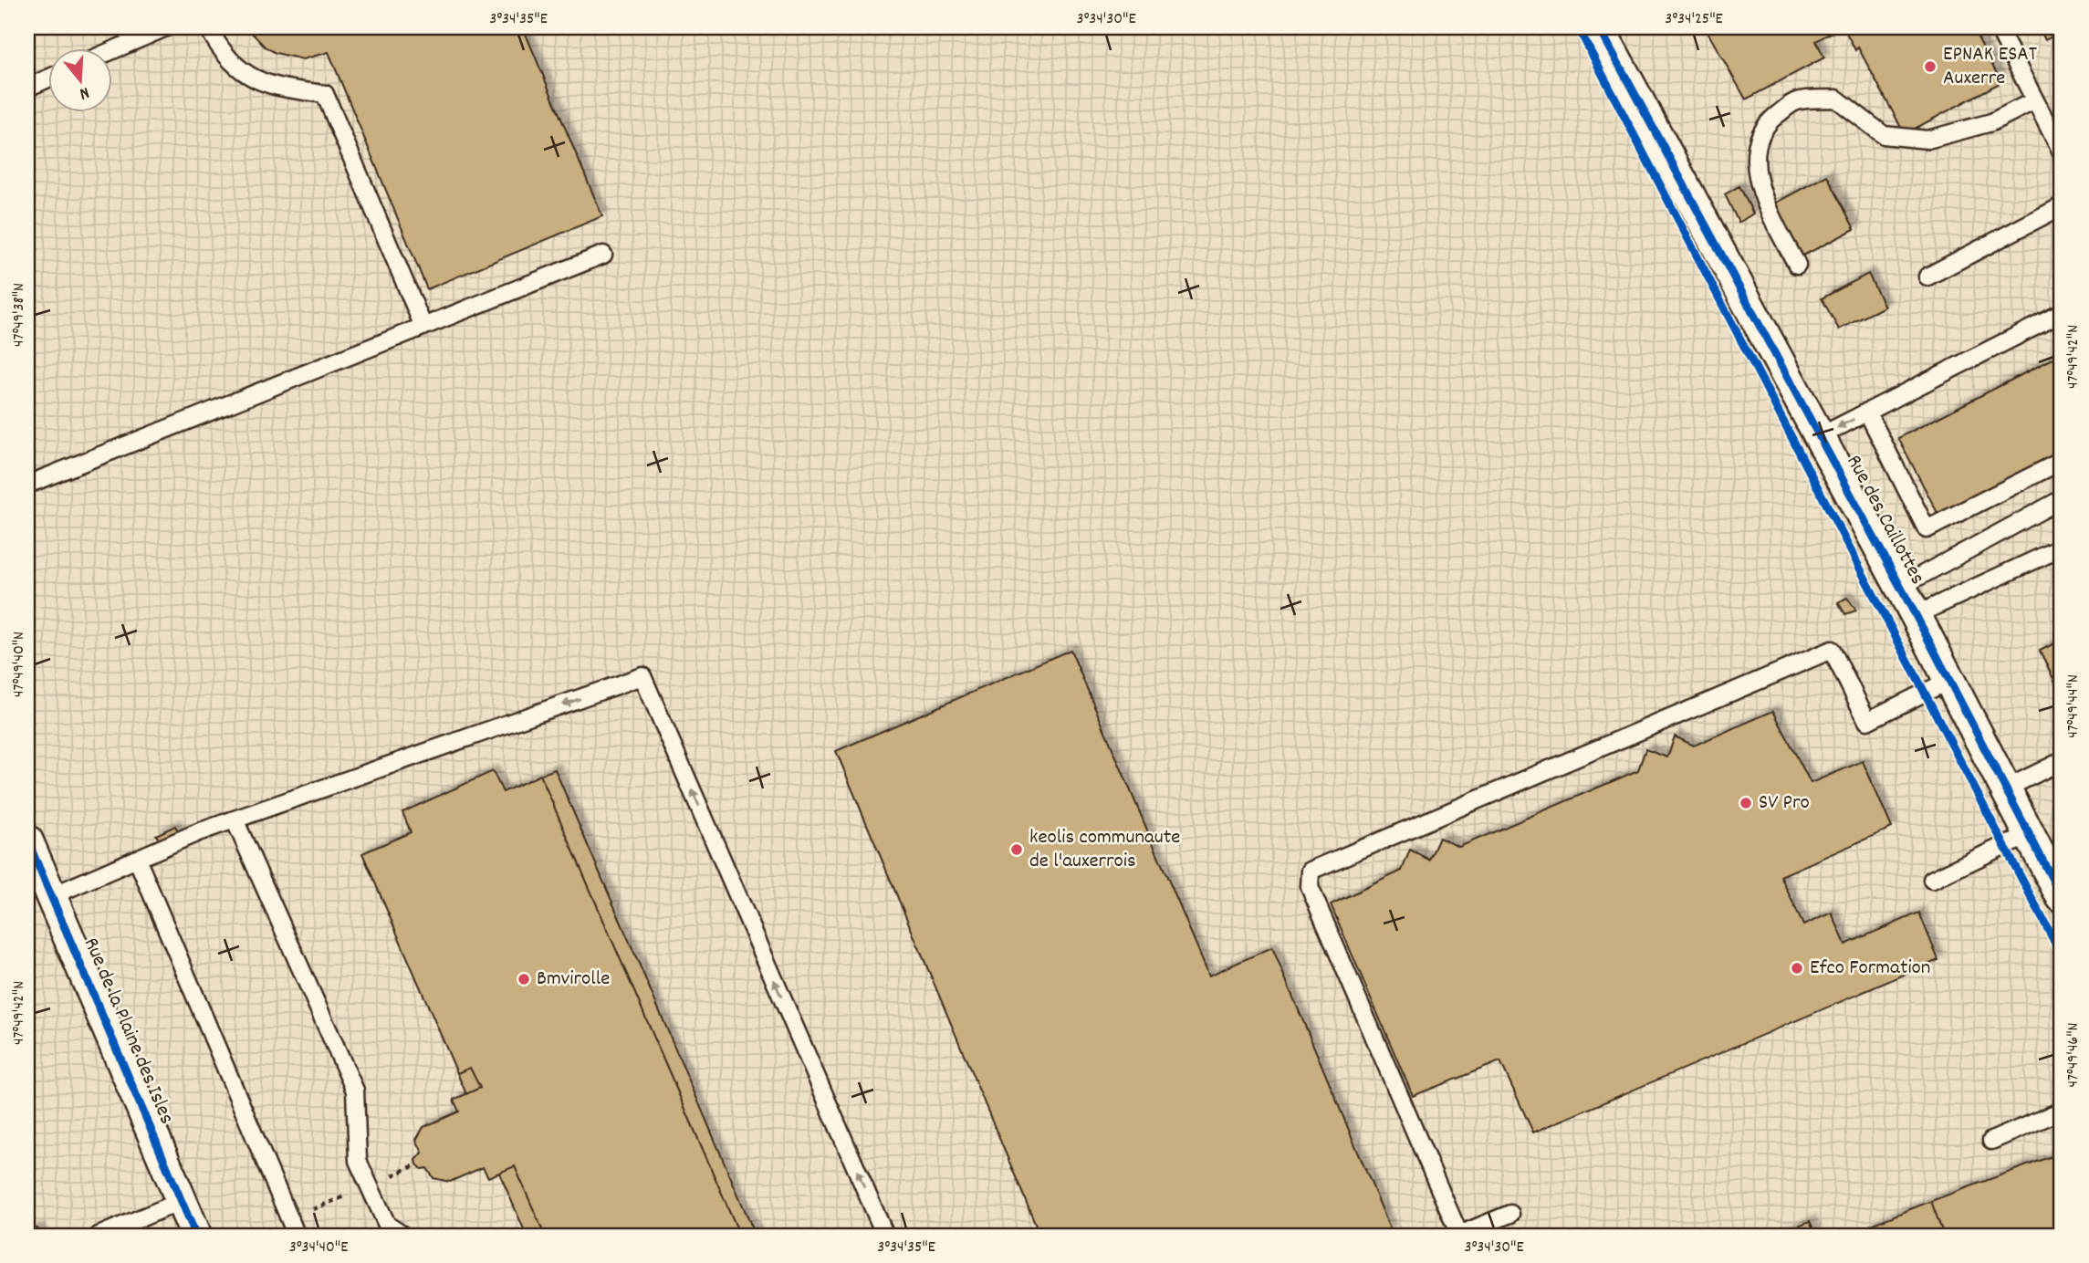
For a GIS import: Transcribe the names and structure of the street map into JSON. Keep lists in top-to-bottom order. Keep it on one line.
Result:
{"streets":{"street":["Rue des Caillottes","Rue de la Plaine des Isles"]},"places":["EPNAK ESAT Auxerre","SV Pro","keolis communaute de l'auxerrois","Efco Formation","Bmvirolle"],"north":"bottom","coordinates":["3°34'35\"E","3°34'30\"E","3°34'25\"E","47°49'38\"N","47°49'42\"N","47°49'40\"N","47°49'44\"N","47°49'46\"N","3°34'40\"E"]}
